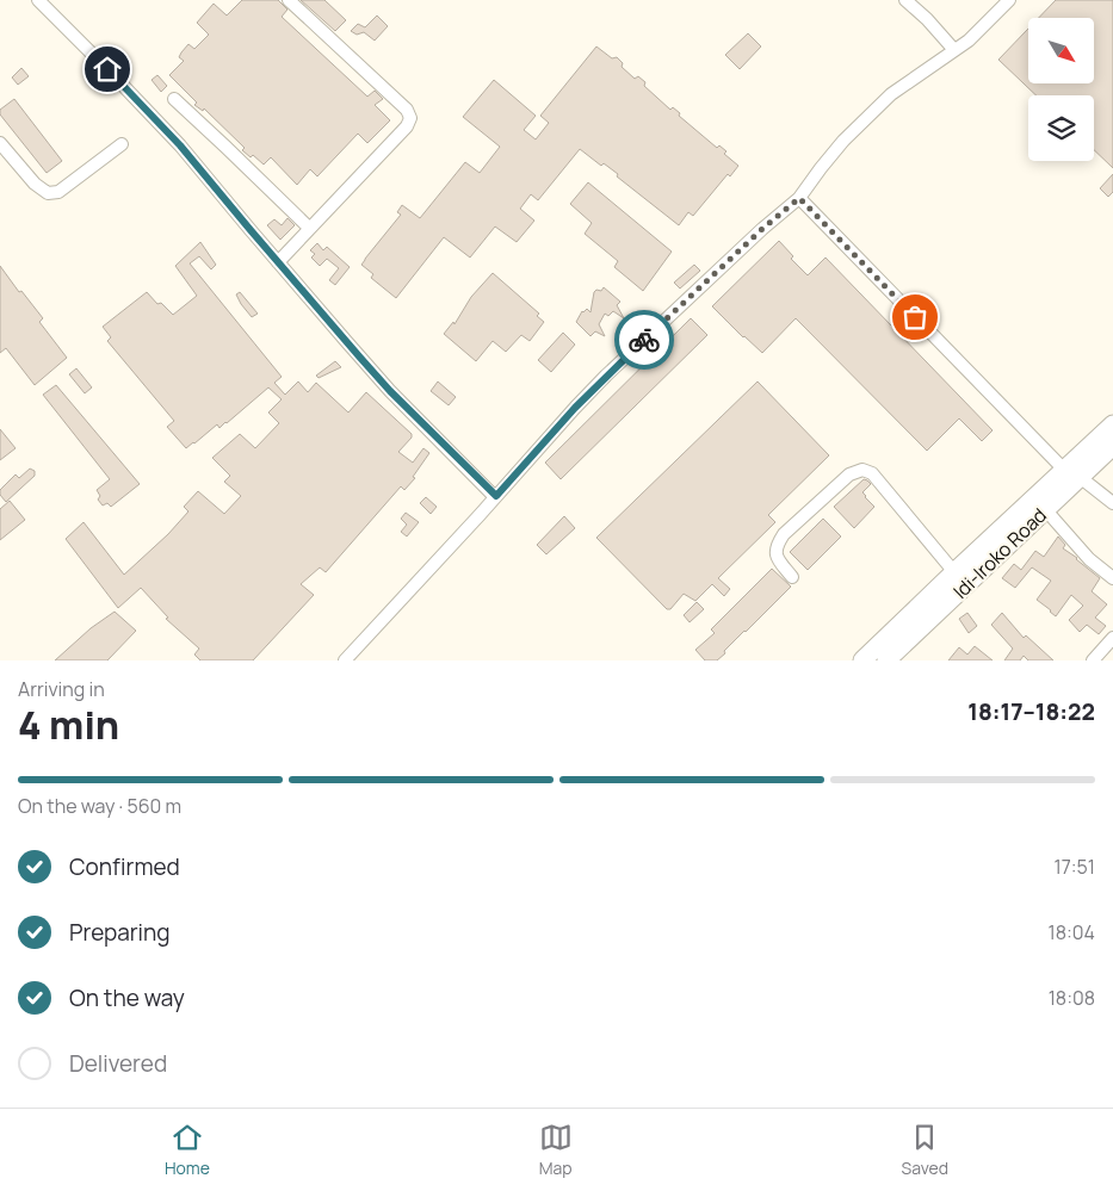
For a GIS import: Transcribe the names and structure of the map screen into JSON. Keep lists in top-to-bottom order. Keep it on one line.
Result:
{"streets":{"highway":["Idi-Iroko Road"]},"north":"bottom right","page":{"heading":["4 min","Arriving in","18:17–18:22"],"bar":"On the way · 560 m","list":[["Confirmed","17:51"],["Preparing","18:04"],["On the way","18:08"],"Delivered"],"tabs":["Home","Map","Saved"]}}
